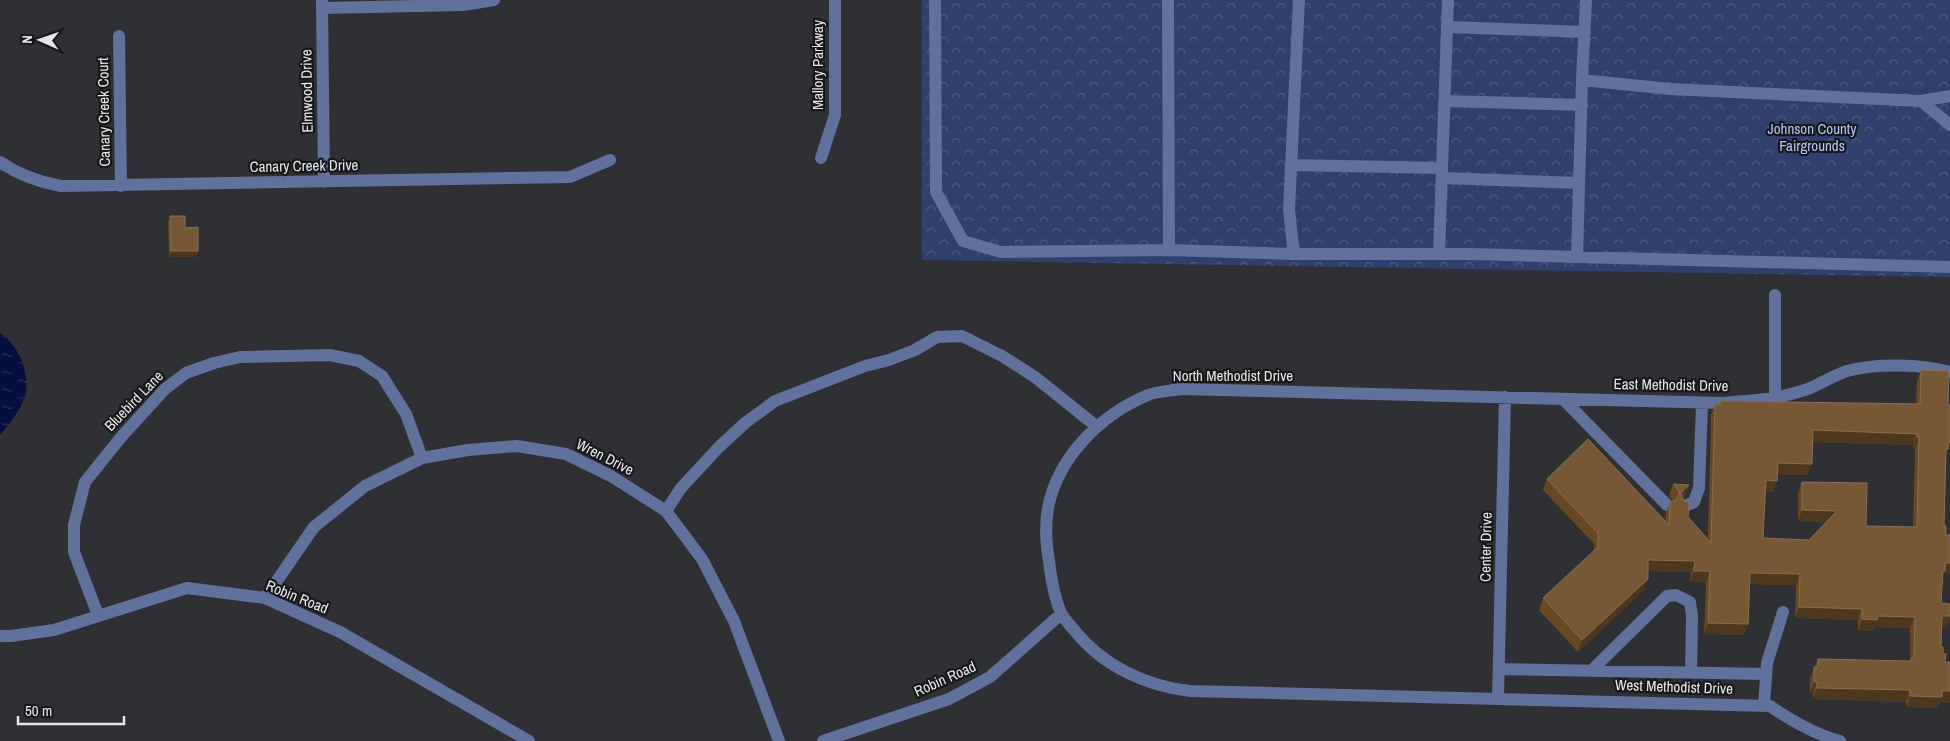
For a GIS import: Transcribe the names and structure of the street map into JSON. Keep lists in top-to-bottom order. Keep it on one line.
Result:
{"streets":{"street":["Mallory Parkway","Elmwood Drive","Canary Creek Court","Canary Creek Drive","North Methodist Drive","East Methodist Drive","Bluebird Lane","Wren Drive","Center Drive","Robin Road","West Methodist Drive"]},"crossings":[["Elmwood Drive","Canary Creek Drive"],["Canary Creek Court","Canary Creek Drive"],["North Methodist Drive","East Methodist Drive"],["North Methodist Drive","Center Drive"],["North Methodist Drive","Robin Road"],["North Methodist Drive","West Methodist Drive"],["East Methodist Drive","Center Drive"],["Bluebird Lane","Wren Drive"],["Bluebird Lane","Robin Road"],["Wren Drive","Robin Road"],["Center Drive","West Methodist Drive"]],"parks":["Johnson County Fairgrounds"],"scale_bar":"50 m","north":"left"}
